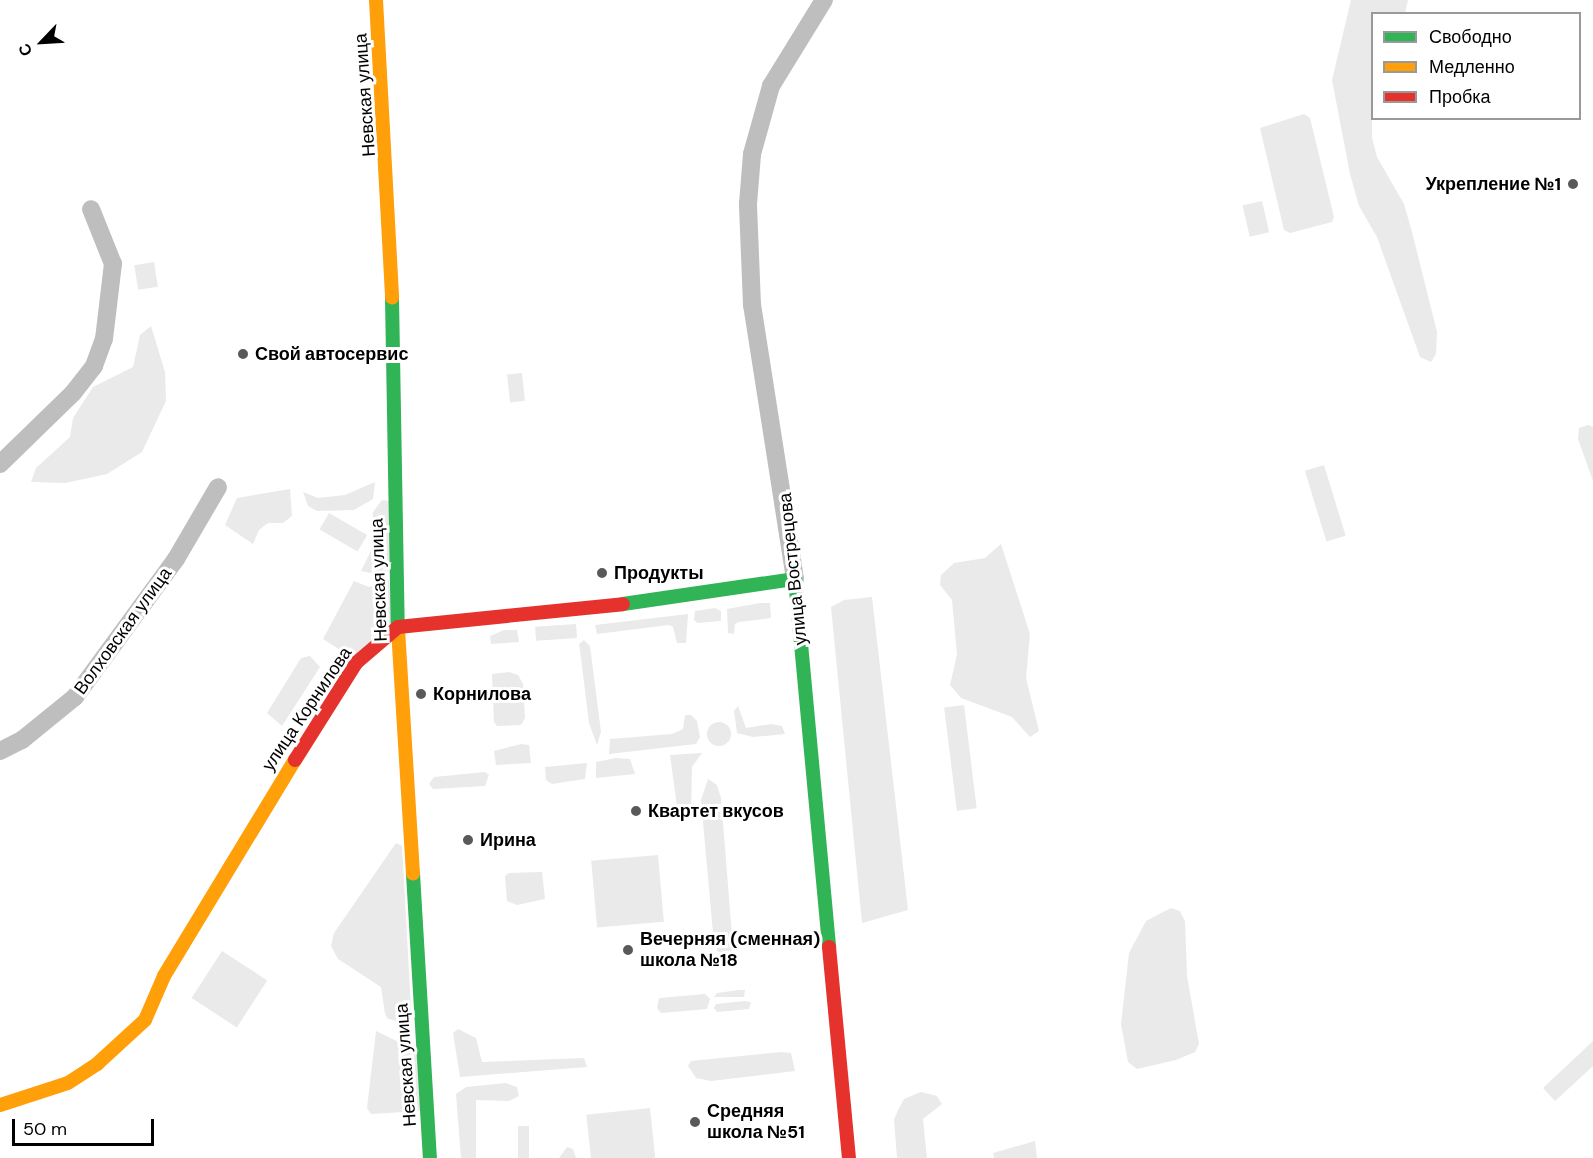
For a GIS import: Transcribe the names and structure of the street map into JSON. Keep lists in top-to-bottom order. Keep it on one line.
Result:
{"streets":{"street":["Невская улица","улица Вострецова","Волховская улица","улица Корнилова"]},"crossings":[["Невская улица","улица Корнилова"]],"places":["Укрепление №1","Свой автосервис","Продукты","Корнилова","Квартет вкусов","Ирина","Вечерняя (сменная) школа №18","Средняя школа №51"],"legend":["Свободно","Медленно","Пробка"],"scale_bar":"50 m","north":"bottom left"}
